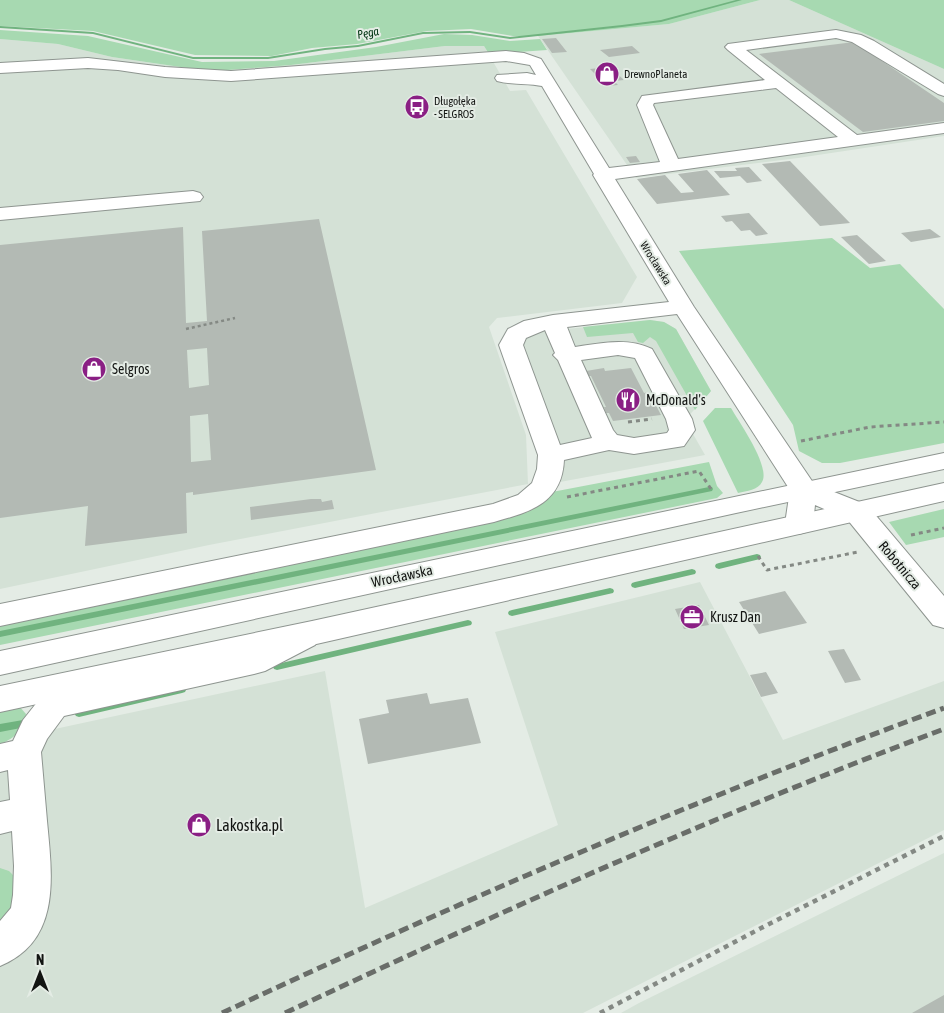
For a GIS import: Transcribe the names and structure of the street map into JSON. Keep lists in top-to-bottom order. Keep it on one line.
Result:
{"streets":{"main road":["Wrocławska","Robotnicza"]},"water":["Pęga"],"places":{"shop":["DrewnoPlaneta","Selgros","Lakostka.pl"],"bus stop":["Długołęka - SELGROS"],"restaurant":["McDonald's"],"office":["Krusz Dan"]},"north":"top"}
